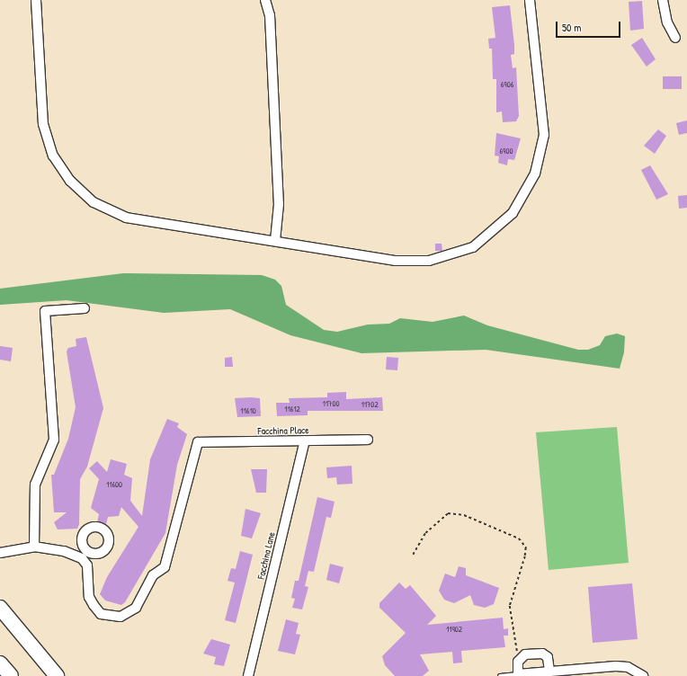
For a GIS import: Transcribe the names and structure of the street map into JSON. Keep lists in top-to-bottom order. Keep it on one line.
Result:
{"streets":{"street":["Facchina Place","Facchina Lane"]},"crossings":[["Facchina Place","Facchina Lane"]],"house_numbers":["6906","6900","11700","11702","11612","11610","11600","11902"],"scale_bar":"50 m"}
